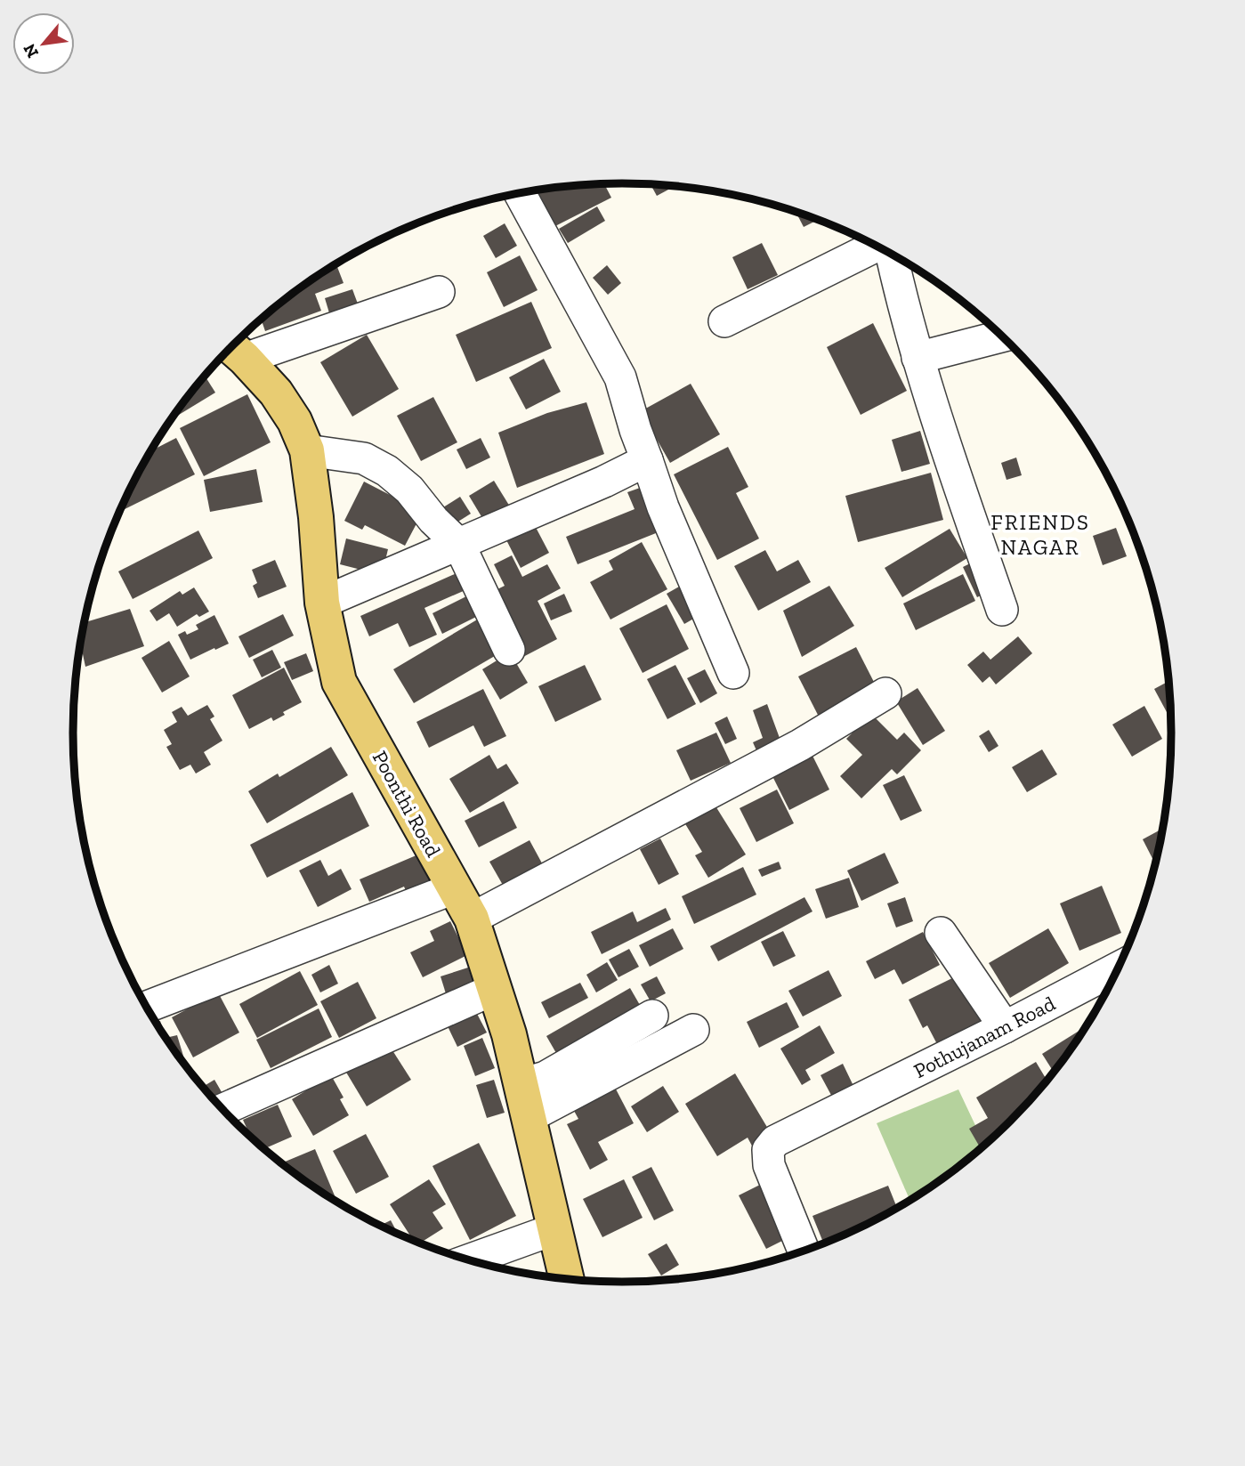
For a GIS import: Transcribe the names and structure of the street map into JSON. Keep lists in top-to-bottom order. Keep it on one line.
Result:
{"streets":{"main road":["Poonthi Road"],"street":["Pothujanam Road"]},"districts":["FRIENDS NAGAR"],"north":"bottom left"}
